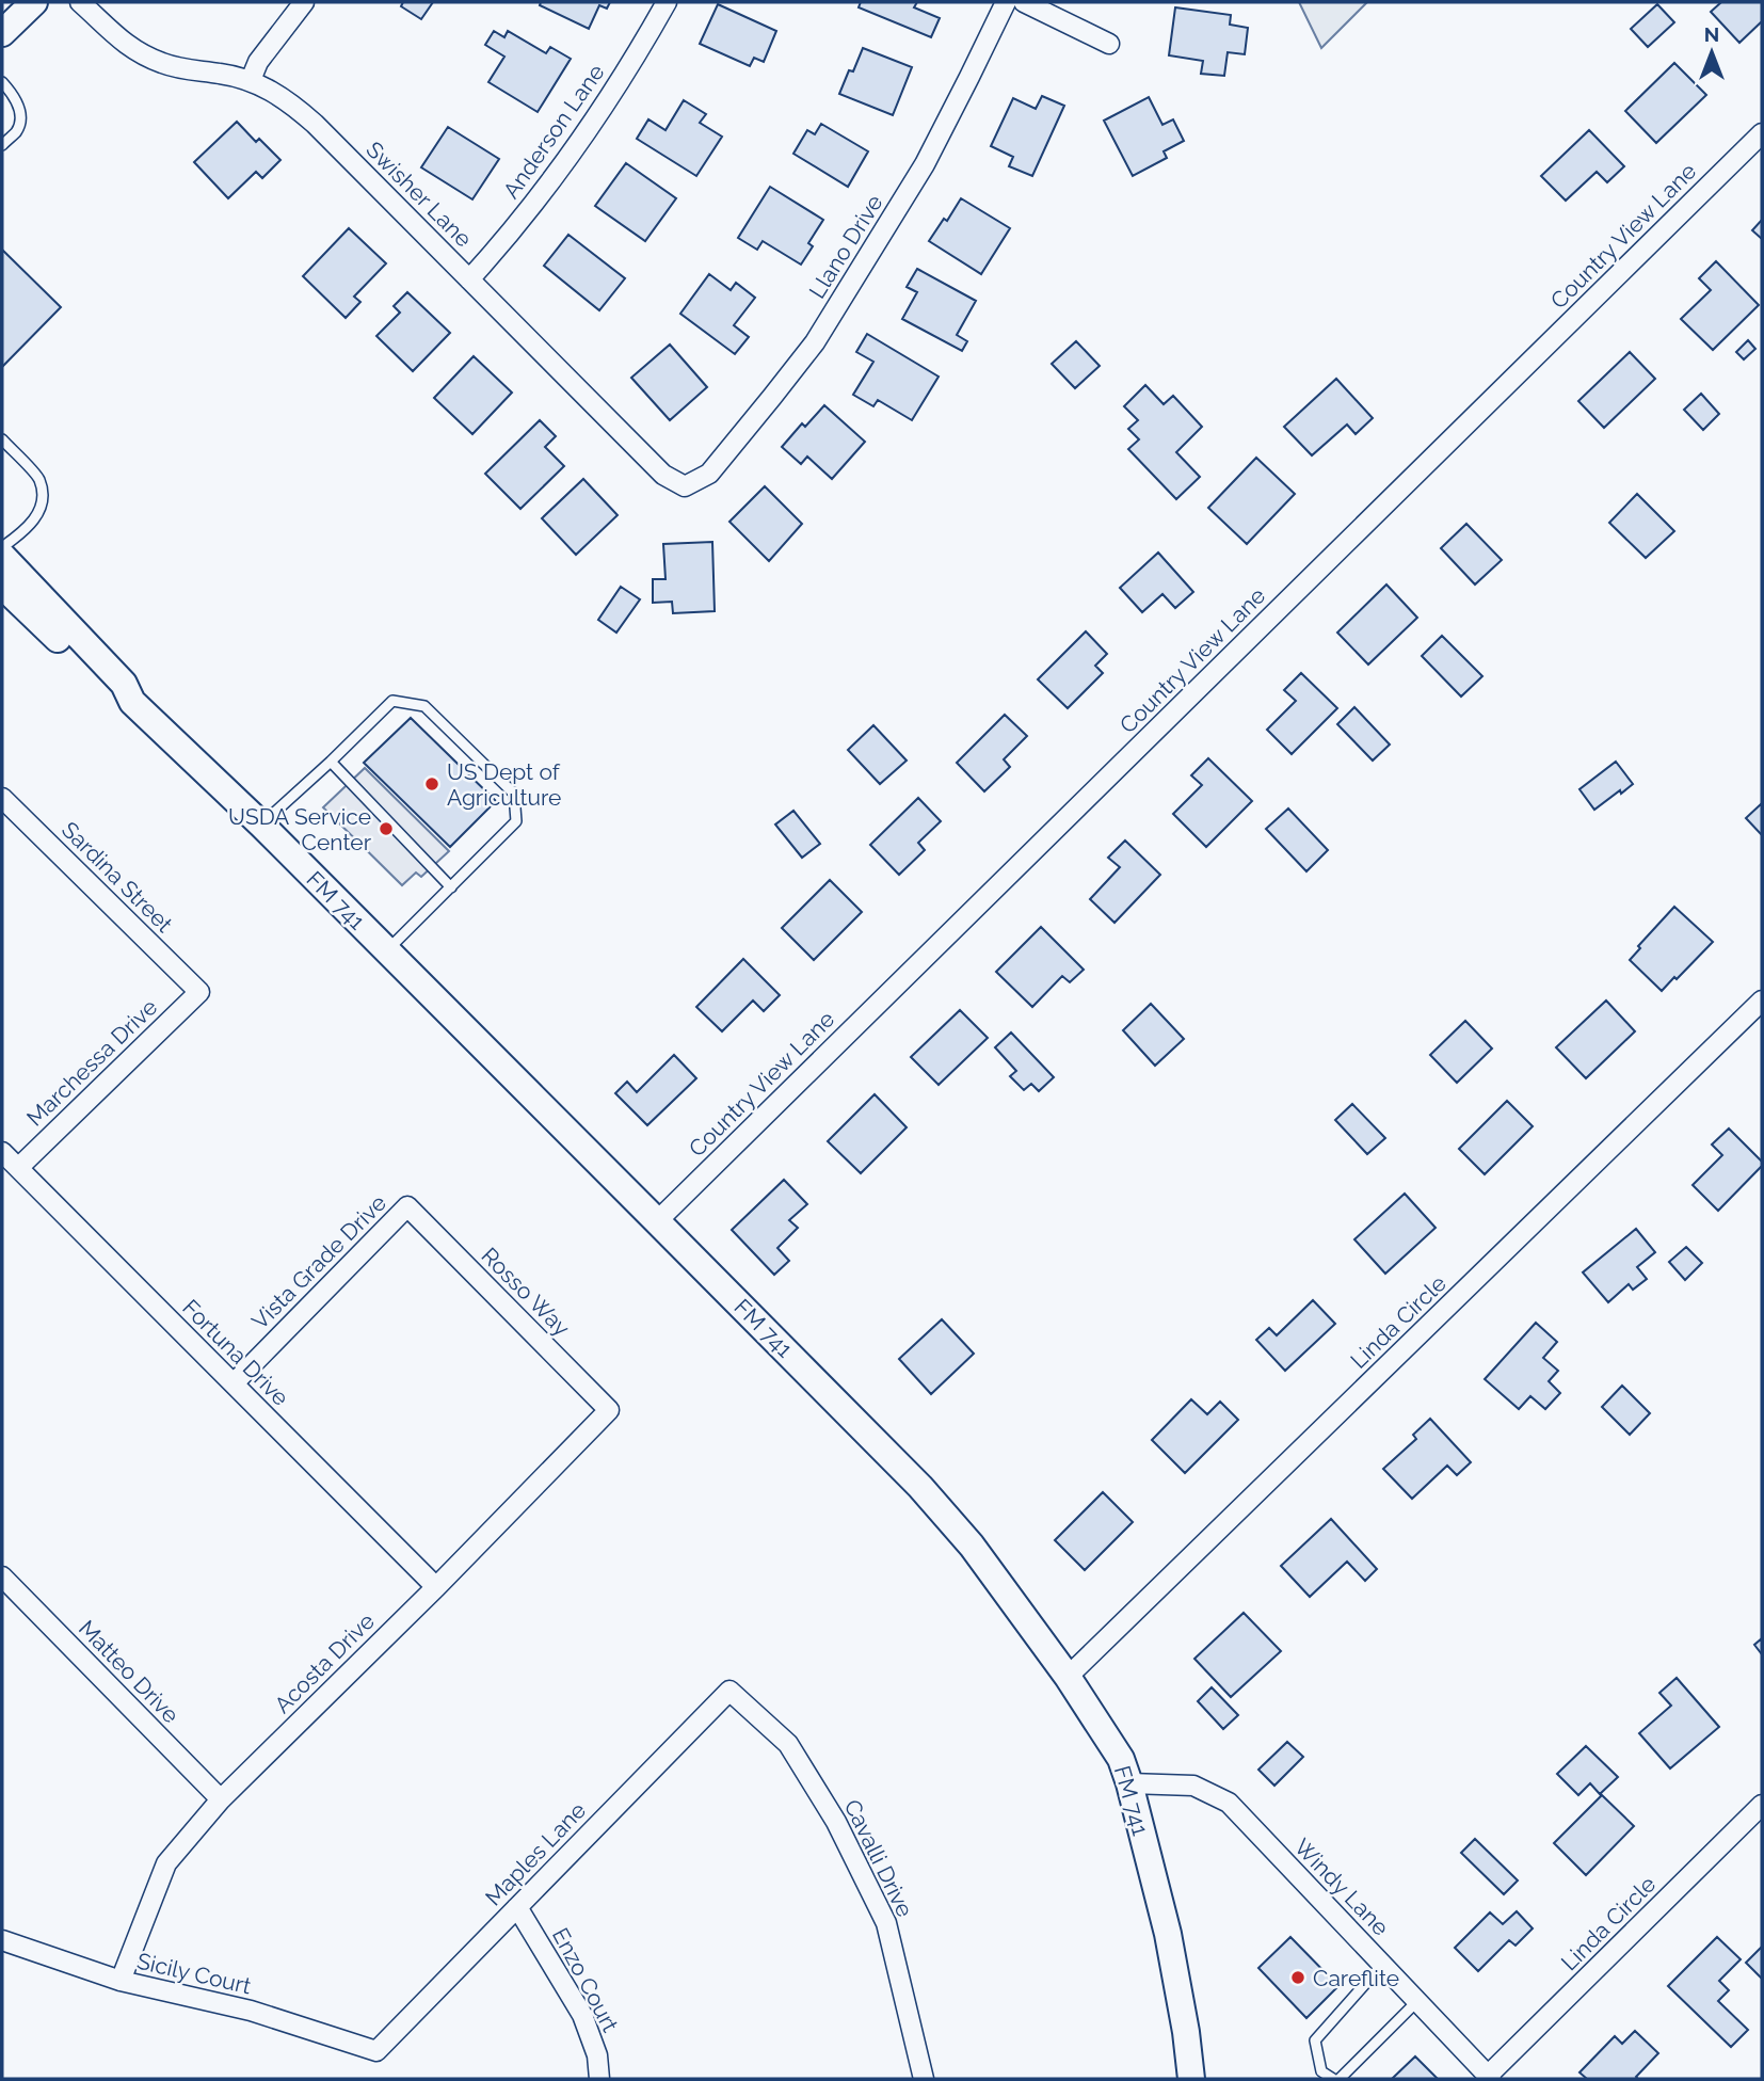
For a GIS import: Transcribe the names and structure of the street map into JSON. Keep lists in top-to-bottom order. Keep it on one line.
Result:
{"streets":{"main road":["FM 741"],"street":["Anderson Lane","Swisher Lane","Country View Lane","Llano Drive","Sardina Street","Marchessa Drive","Vista Grade Drive","Rosso Way","Linda Circle","Fortuna Drive","Acosta Drive","Matteo Drive","Maples Lane","Cavalli Drive","Windy Lane","Sicily Court","Enzo Court"]},"crossings":[["Anderson Lane","Swisher Lane"],["Swisher Lane","Llano Drive"],["Country View Lane","FM 741"],["Sardina Street","Marchessa Drive"],["FM 741","Linda Circle"],["FM 741","Windy Lane"],["Marchessa Drive","Fortuna Drive"],["Vista Grade Drive","Rosso Way"],["Vista Grade Drive","Fortuna Drive"],["Rosso Way","Acosta Drive"],["Linda Circle","Windy Lane"],["Fortuna Drive","Acosta Drive"],["Acosta Drive","Matteo Drive"],["Acosta Drive","Sicily Court"],["Maples Lane","Cavalli Drive"],["Maples Lane","Sicily Court"],["Maples Lane","Enzo Court"]],"places":["US Dept of Agriculture","USDA Service Center","Careflite"],"north":"top"}
